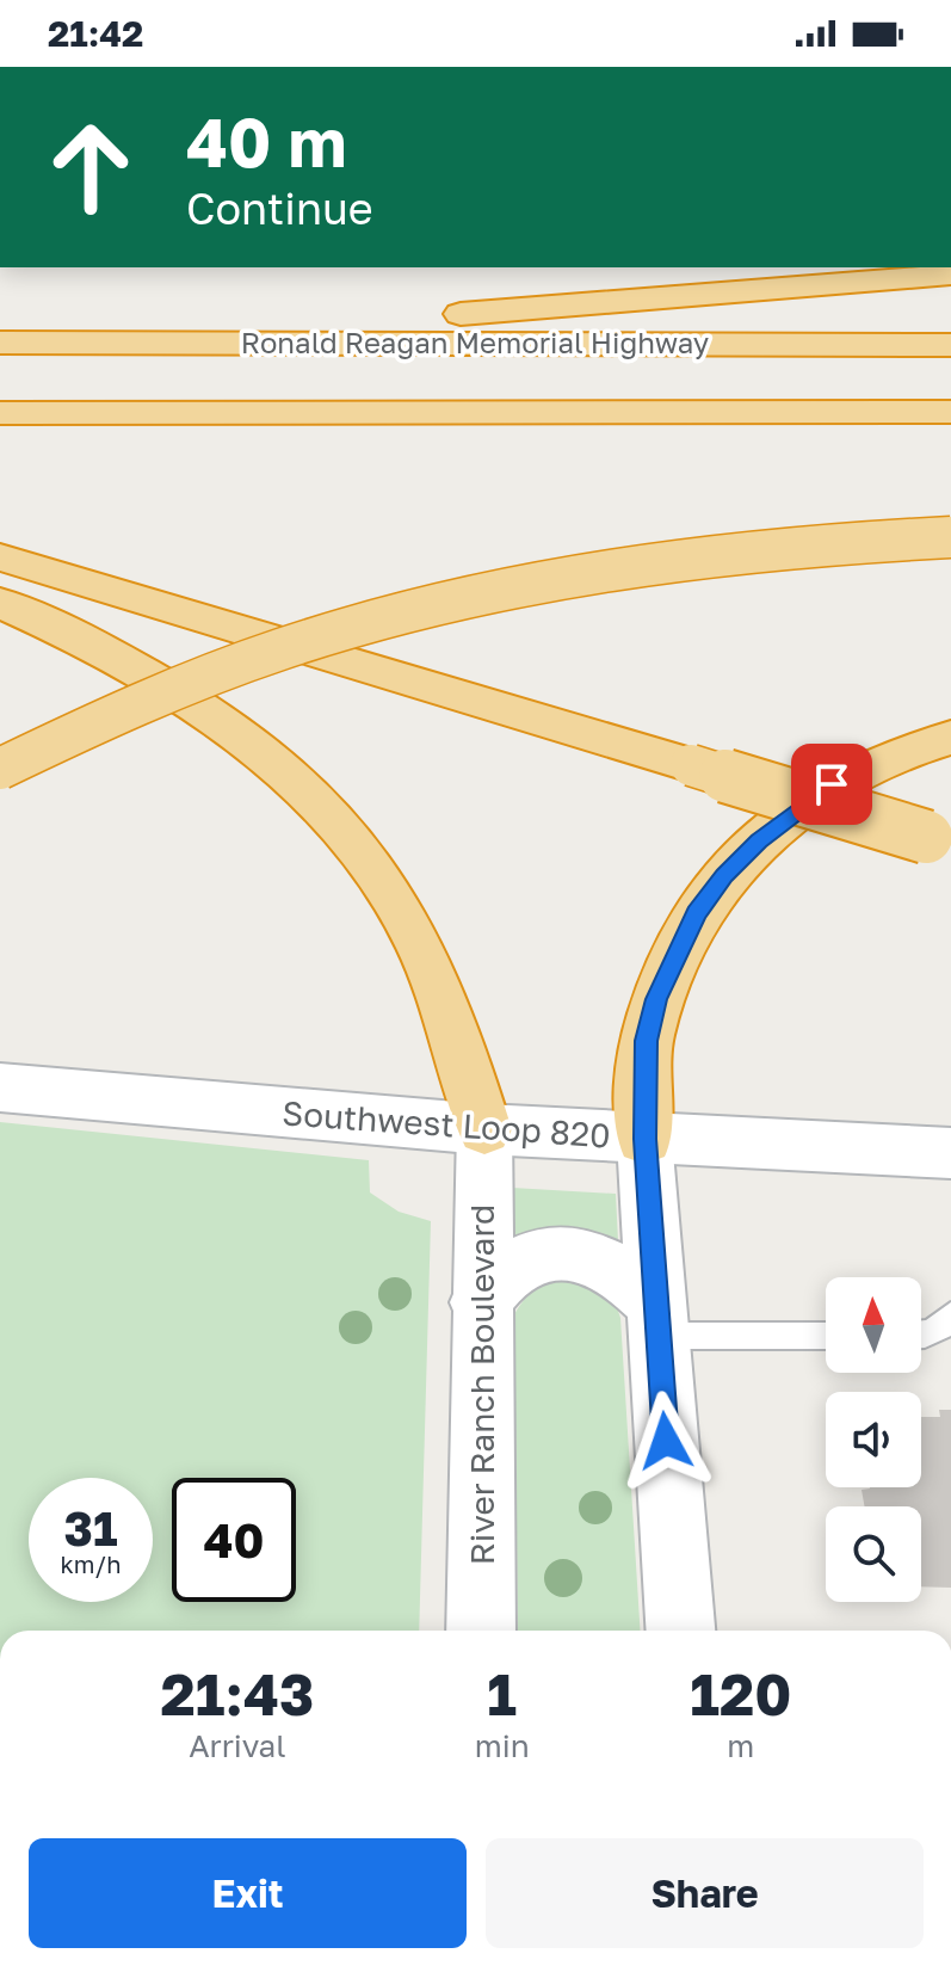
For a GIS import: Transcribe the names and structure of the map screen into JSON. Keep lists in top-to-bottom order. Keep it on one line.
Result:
{"streets":{"highway":["Ronald Reagan Memorial Highway"],"street":["Southwest Loop 820","River Ranch Boulevard"]},"crossings":[["Southwest Loop 820","River Ranch Boulevard"]],"north":"top","page":{"status":"21:42","turn":["40 m","Continue"],"speed":"31 km/h","limit":"40","eta":["21:43","Arrival","1","min","120","m"],"buttons":["Exit","Share"]}}
